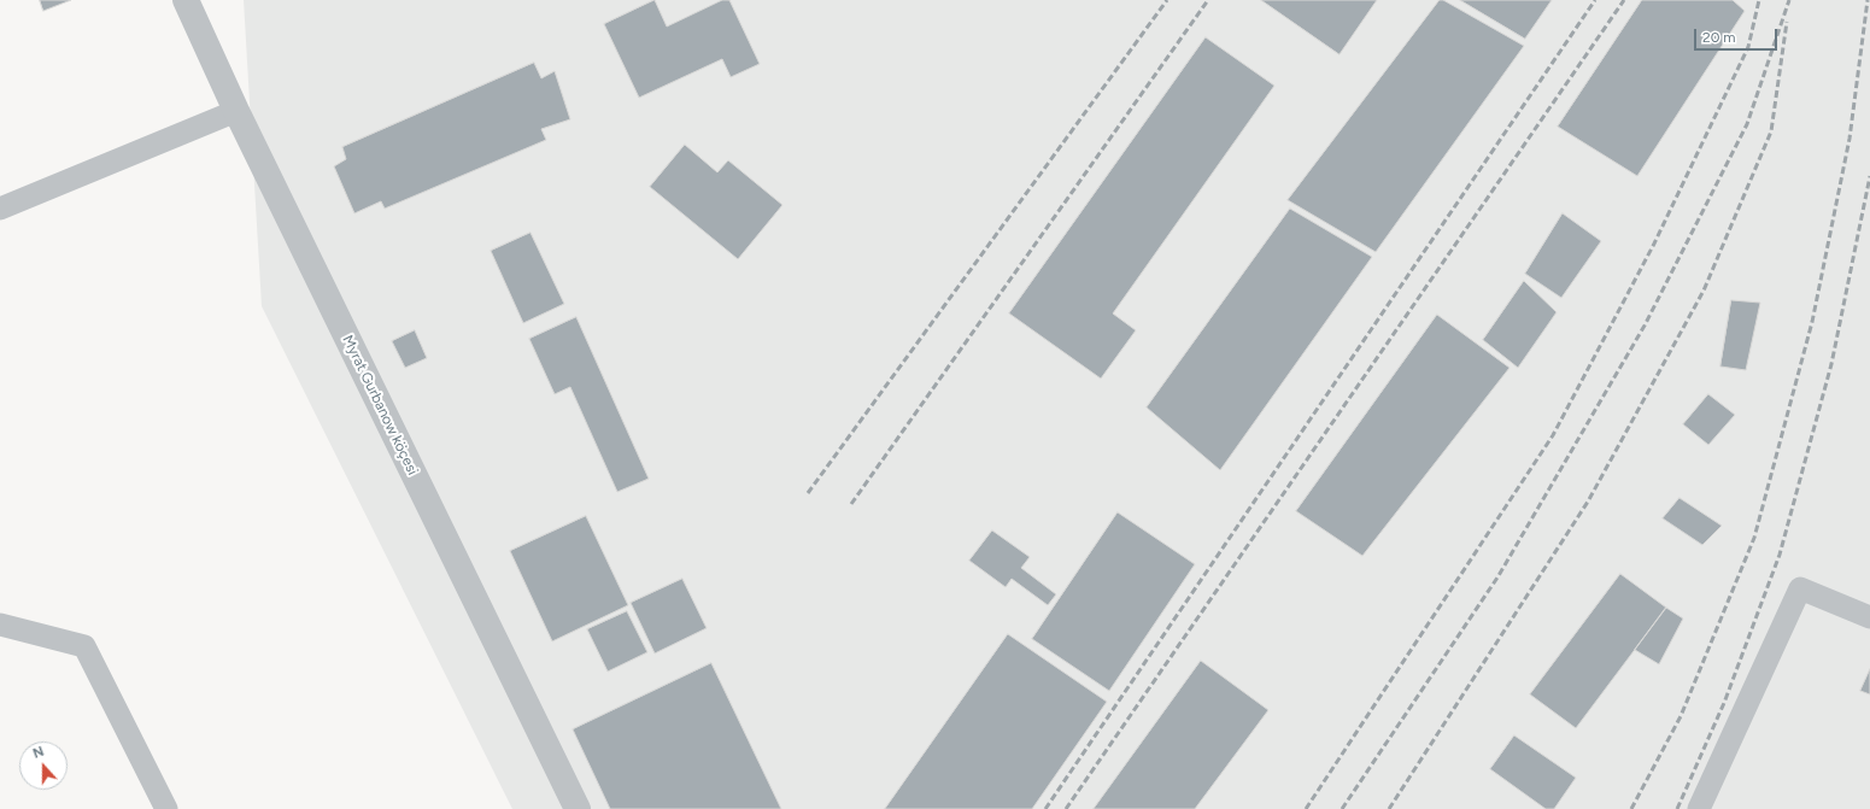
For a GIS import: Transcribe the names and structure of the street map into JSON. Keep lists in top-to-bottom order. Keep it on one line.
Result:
{"streets":{"street":["Myrat Gurbanow köçesi"]},"scale_bar":"20 m","north":"top"}
